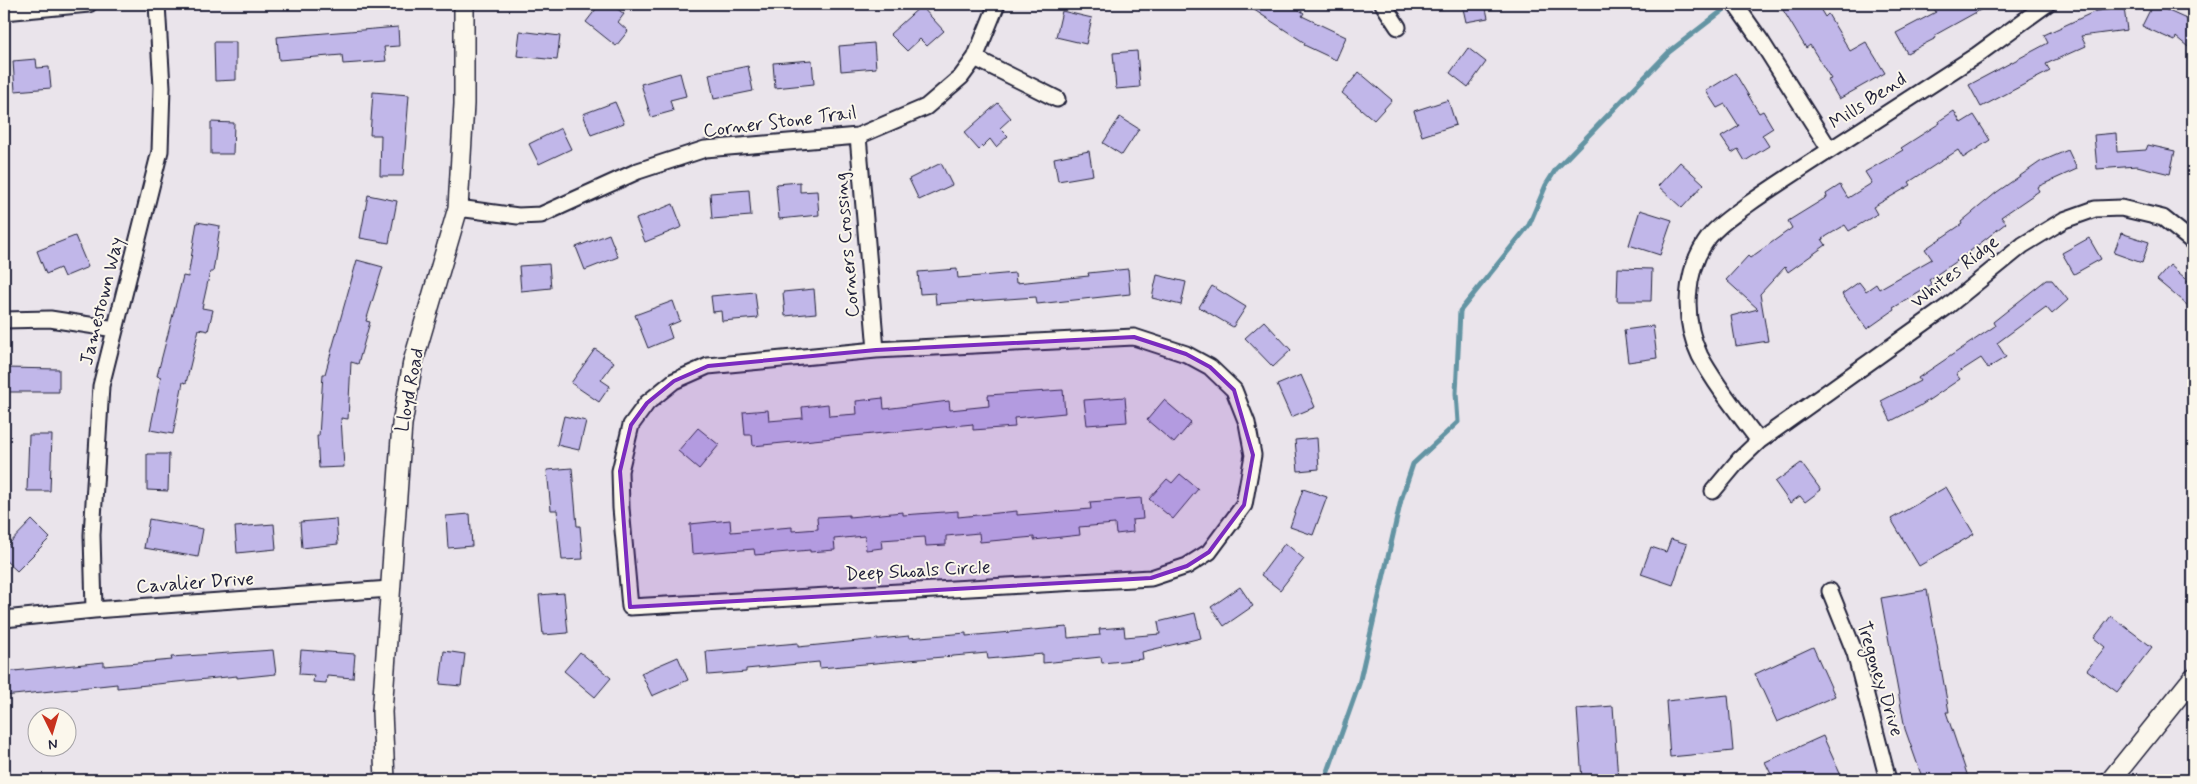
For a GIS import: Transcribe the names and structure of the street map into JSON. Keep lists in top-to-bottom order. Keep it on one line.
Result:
{"streets":{"street":["Mills Bend","Corner Stone Trail","Corners Crossing","Whites Ridge","Jamestown Way","Lloyd Road","Deep Shoals Circle","Cavalier Drive","Tregoney Drive"]},"crossings":[["Corner Stone Trail","Corners Crossing"],["Corner Stone Trail","Lloyd Road"],["Corners Crossing","Deep Shoals Circle"],["Jamestown Way","Cavalier Drive"],["Lloyd Road","Cavalier Drive"]],"north":"bottom"}
